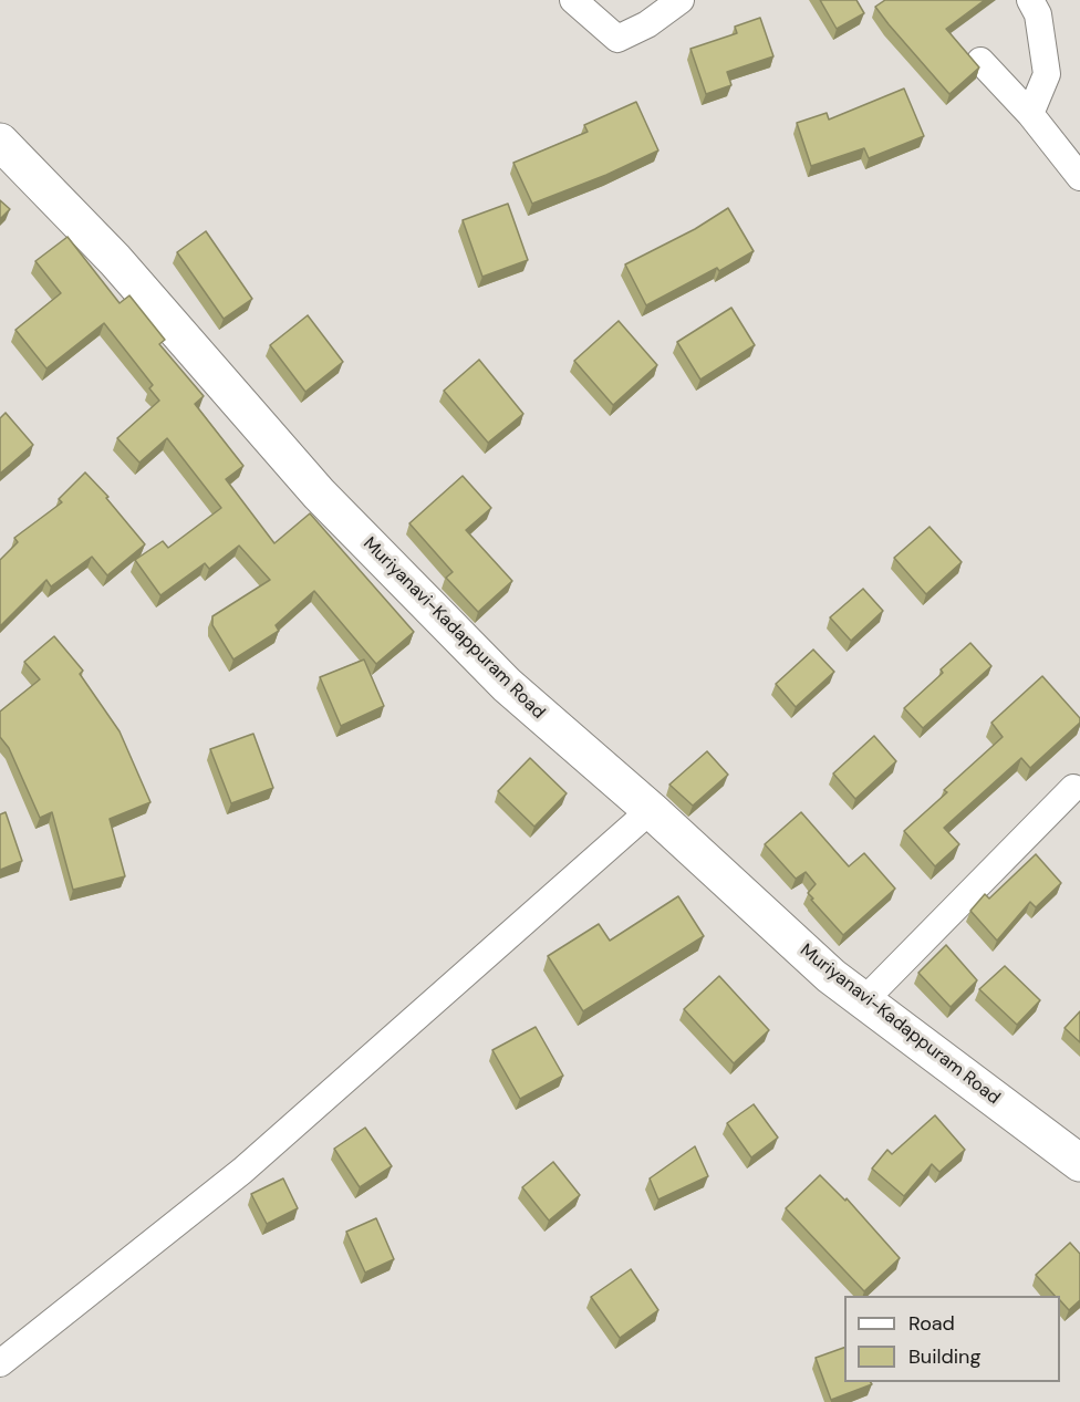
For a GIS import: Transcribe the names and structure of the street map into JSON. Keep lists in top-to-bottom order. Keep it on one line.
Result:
{"streets":{"street":["Muriyanavi-Kadappuram Road"]},"legend":["Road","Building"]}
